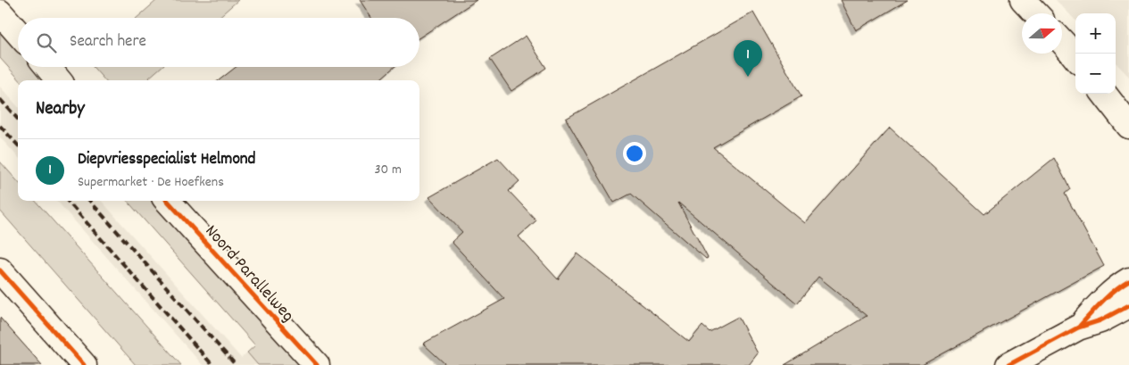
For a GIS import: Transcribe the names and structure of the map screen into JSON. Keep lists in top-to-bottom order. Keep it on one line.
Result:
{"streets":{"street":["Noord Parallelweg"]},"north":"right","page":{"map_buttons":["+","−"],"search":"Search here","pins":"1","heading":"Nearby","list":[{"mark":"1","name":"Diepvriesspecialist Helmond","note":"Supermarket · De Hoefkens","value":"30 m"}]}}
